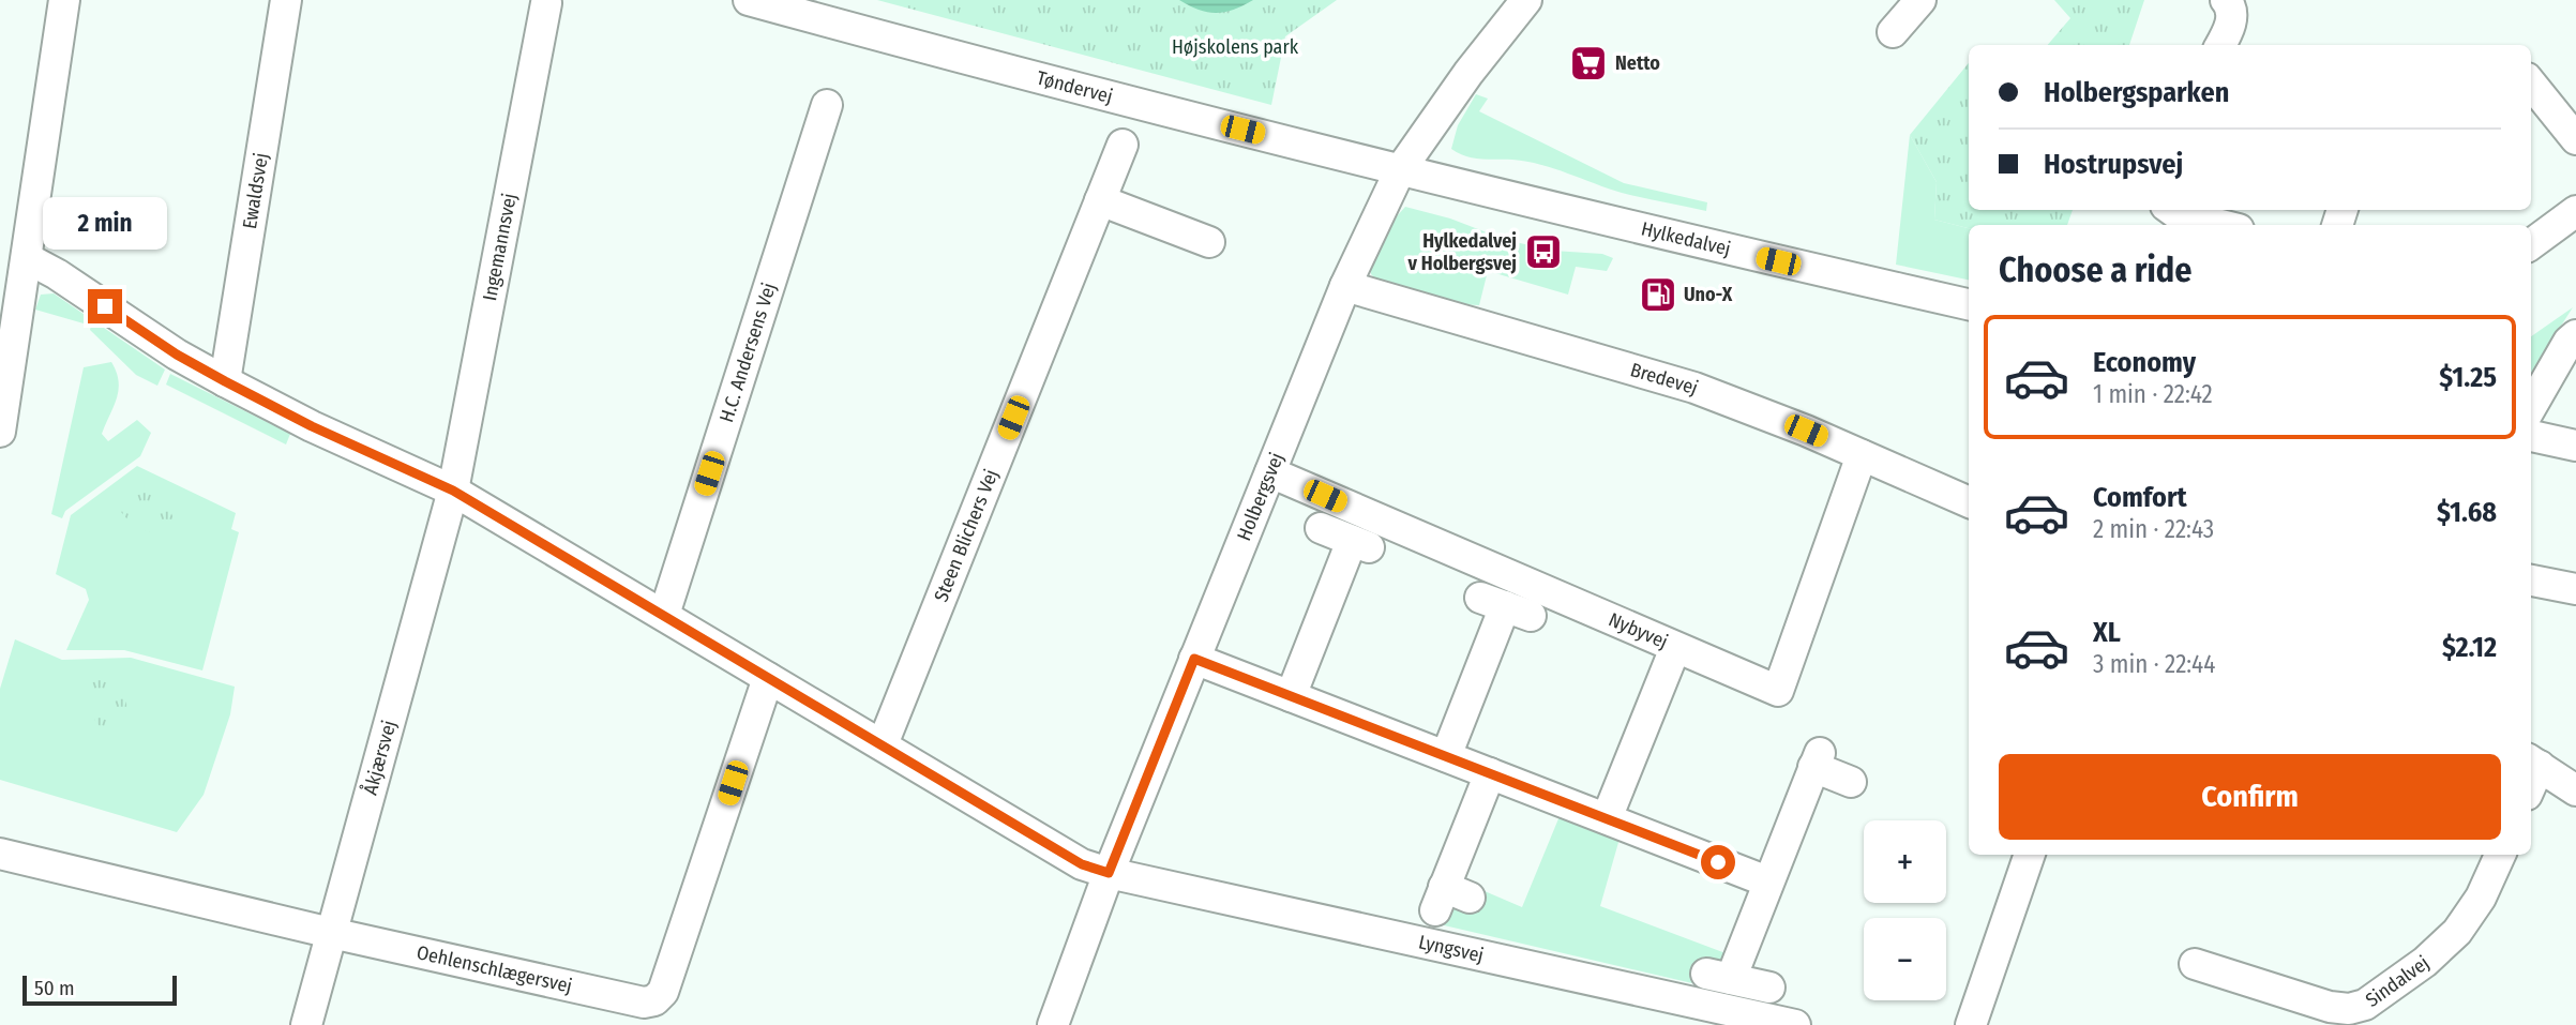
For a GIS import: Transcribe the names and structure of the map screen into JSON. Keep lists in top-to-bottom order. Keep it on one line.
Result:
{"streets":{"street":["Tøndervej","Ewaldsvej","Hylkedalvej","Ingemannsvej","H.C. Andersens Vej","Bredevej","Holbergsvej","Steen Blichers Vej","Nybyvej","Åkjærsvej","Lyngsvej","Oehlenschlægersvej","Sindalvej"]},"crossings":[["Tøndervej","Hylkedalvej"],["Tøndervej","Holbergsvej"],["Ewaldsvej","Lyngsvej"],["Hylkedalvej","Holbergsvej"],["Ingemannsvej","Åkjærsvej"],["Ingemannsvej","Lyngsvej"],["H.C. Andersens Vej","Lyngsvej"],["Bredevej","Holbergsvej"],["Bredevej","Nybyvej"],["Holbergsvej","Nybyvej"],["Holbergsvej","Lyngsvej"],["Steen Blichers Vej","Lyngsvej"],["Åkjærsvej","Lyngsvej"],["Åkjærsvej","Oehlenschlægersvej"],["Lyngsvej","Oehlenschlægersvej"]],"parks":["Højskolens park"],"places":{"supermarket":["Netto"],"bus stop":["Hylkedalvej v Holbergsvej"],"fuel station":["Uno-X"]},"scale_bar":"50 m","page":{"banner":["Holbergsparken","Hostrupsvej"],"bubble":"2 min","heading":"Choose a ride","list":[{"name":"Economy","note":"1 min · 22:42","value":"$1.25"},{"name":"Comfort","note":"2 min · 22:43","value":"$1.68"},{"name":"XL","note":"3 min · 22:44","value":"$2.12"}],"buttons":"Confirm","map_buttons":["+","−"],"scale":"50 m"}}
